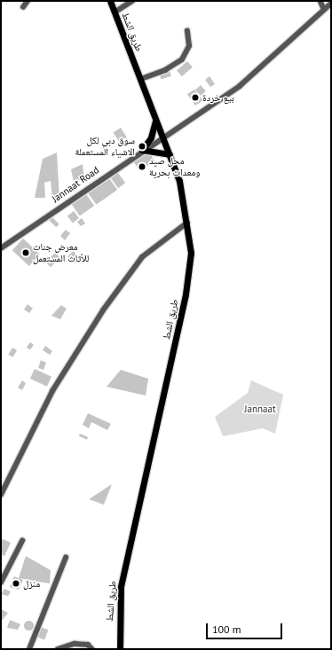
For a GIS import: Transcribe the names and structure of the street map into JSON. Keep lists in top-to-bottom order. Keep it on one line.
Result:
{"streets":{"main road":["طريق الشط"],"street":["Jannaat Road"]},"crossings":[["طريق الشط","Jannaat Road"]],"parks":["Jannaat"],"places":["بيع خردة","سوق دبي لكل الاشياء المستعملة","محل صيد ومعدات بحرية","معرض جنات للأثاث المستعمل","منزل"],"scale_bar":"100 m"}
